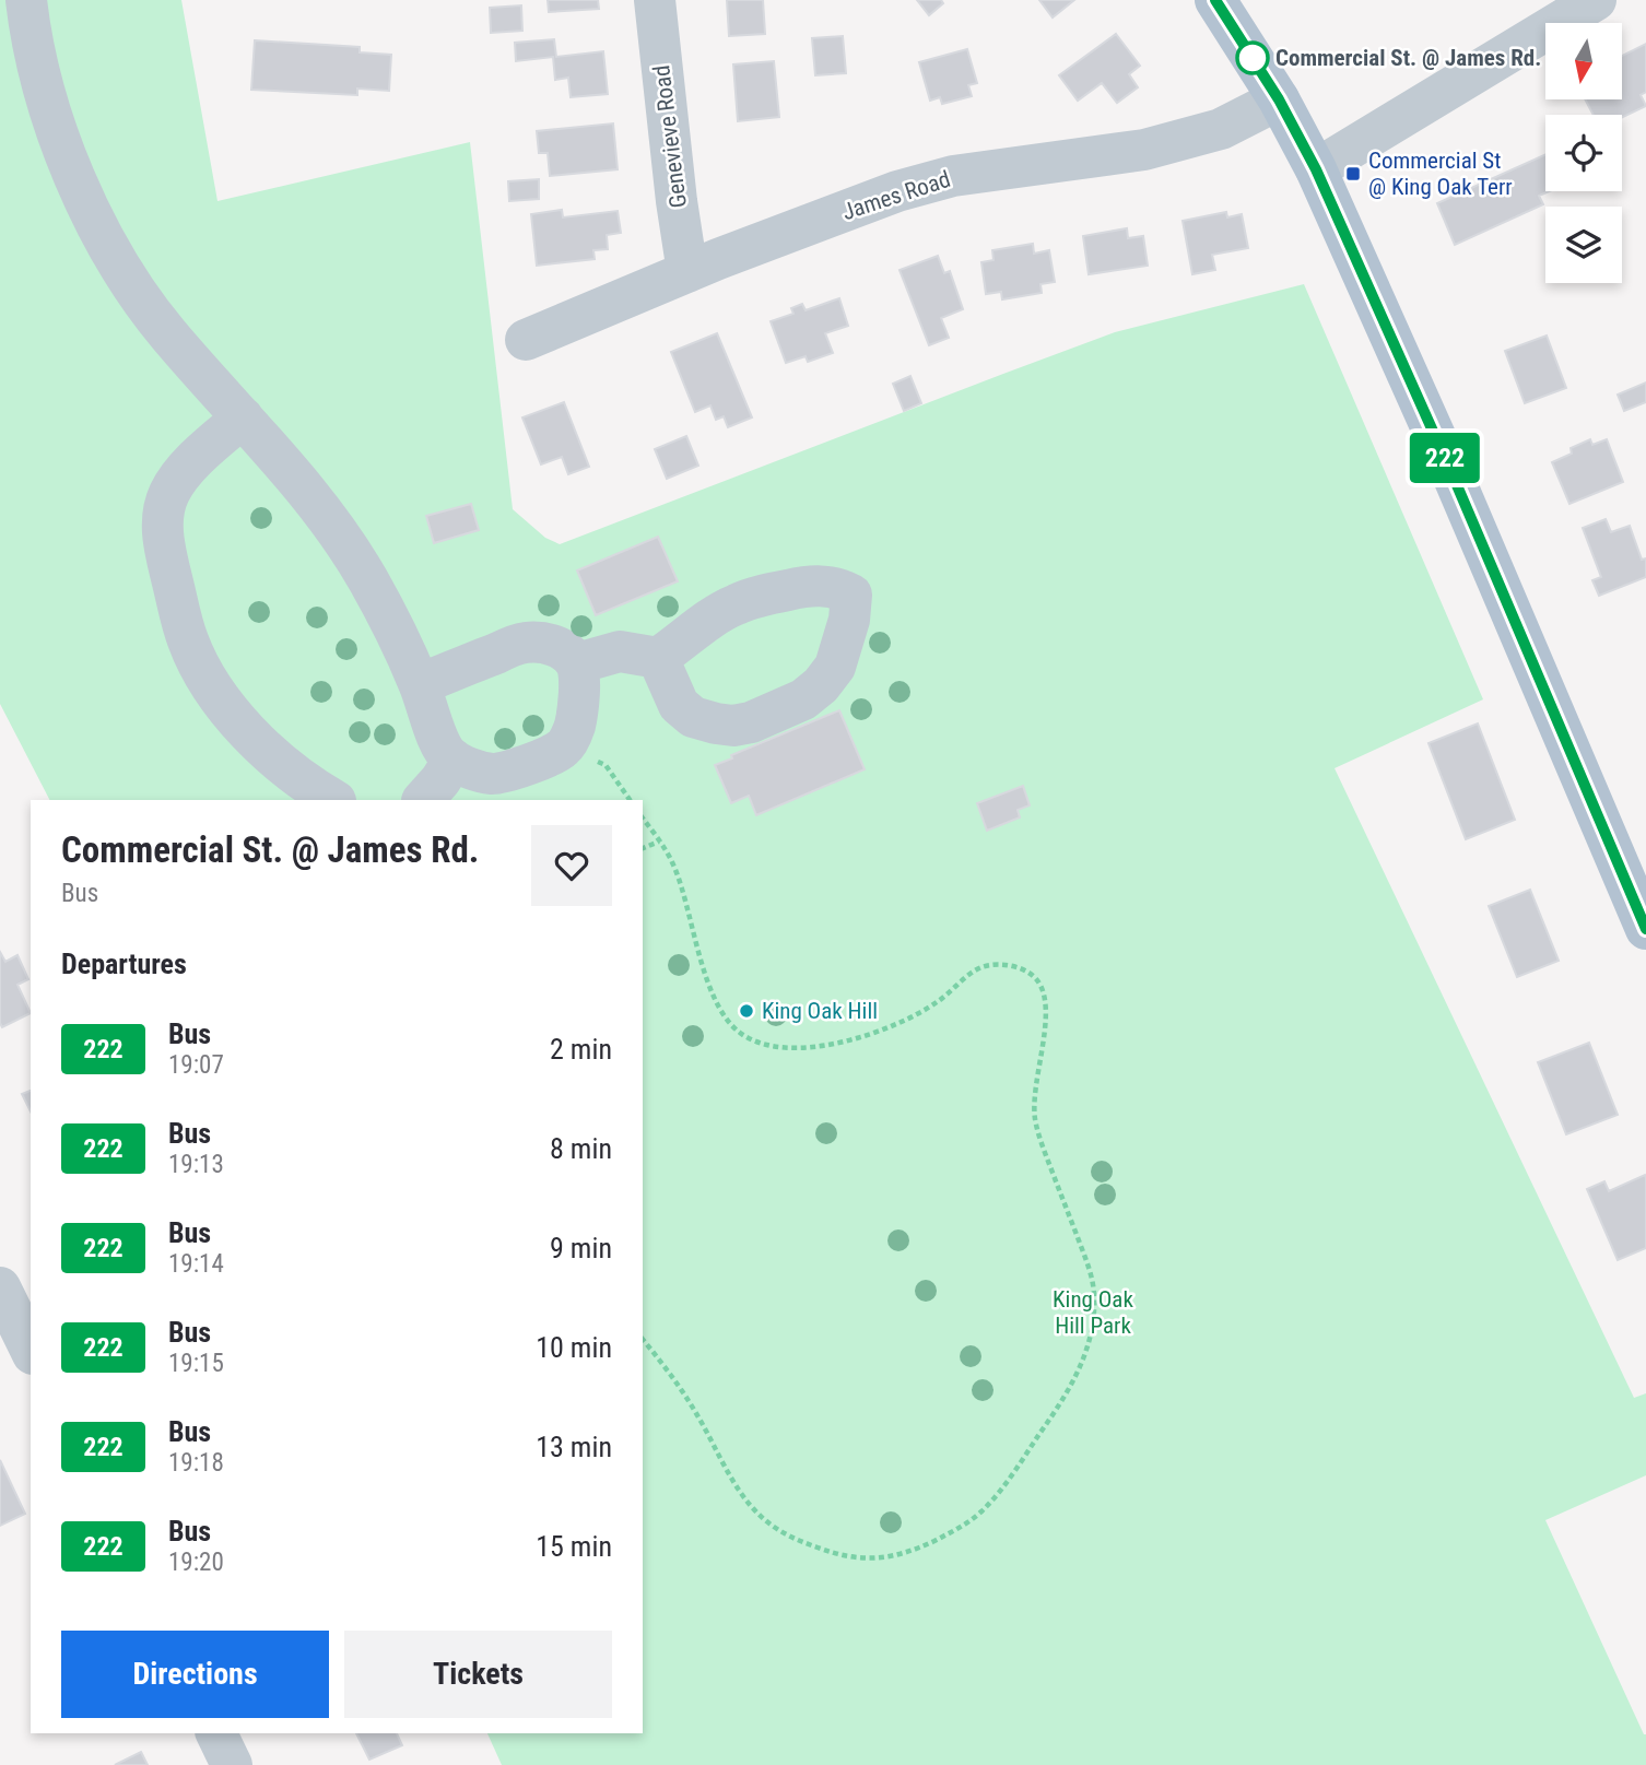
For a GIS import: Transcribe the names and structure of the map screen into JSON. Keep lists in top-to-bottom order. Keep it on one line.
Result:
{"streets":{"street":["Genevieve Road","James Road"]},"crossings":[["Genevieve Road","James Road"]],"parks":["King Oak Hill Park"],"places":{"other":["Commercial St. @ James Rd.","King Oak Hill"],"transit":["Commercial St @ King Oak Terr"]},"lines":["bus line 222"],"north":"bottom","page":{"on_map":"222","heading":[["Commercial St. @ James Rd.","Bus"],"Departures"],"list":[{"mark":"222","name":"Bus","note":"19:07","value":"2 min"},{"mark":"222","name":"Bus","note":"19:13","value":"8 min"},{"mark":"222","name":"Bus","note":"19:14","value":"9 min"},{"mark":"222","name":"Bus","note":"19:15","value":"10 min"},{"mark":"222","name":"Bus","note":"19:18","value":"13 min"},{"mark":"222","name":"Bus","note":"19:20","value":"15 min"}],"buttons":["Directions","Tickets"]}}
